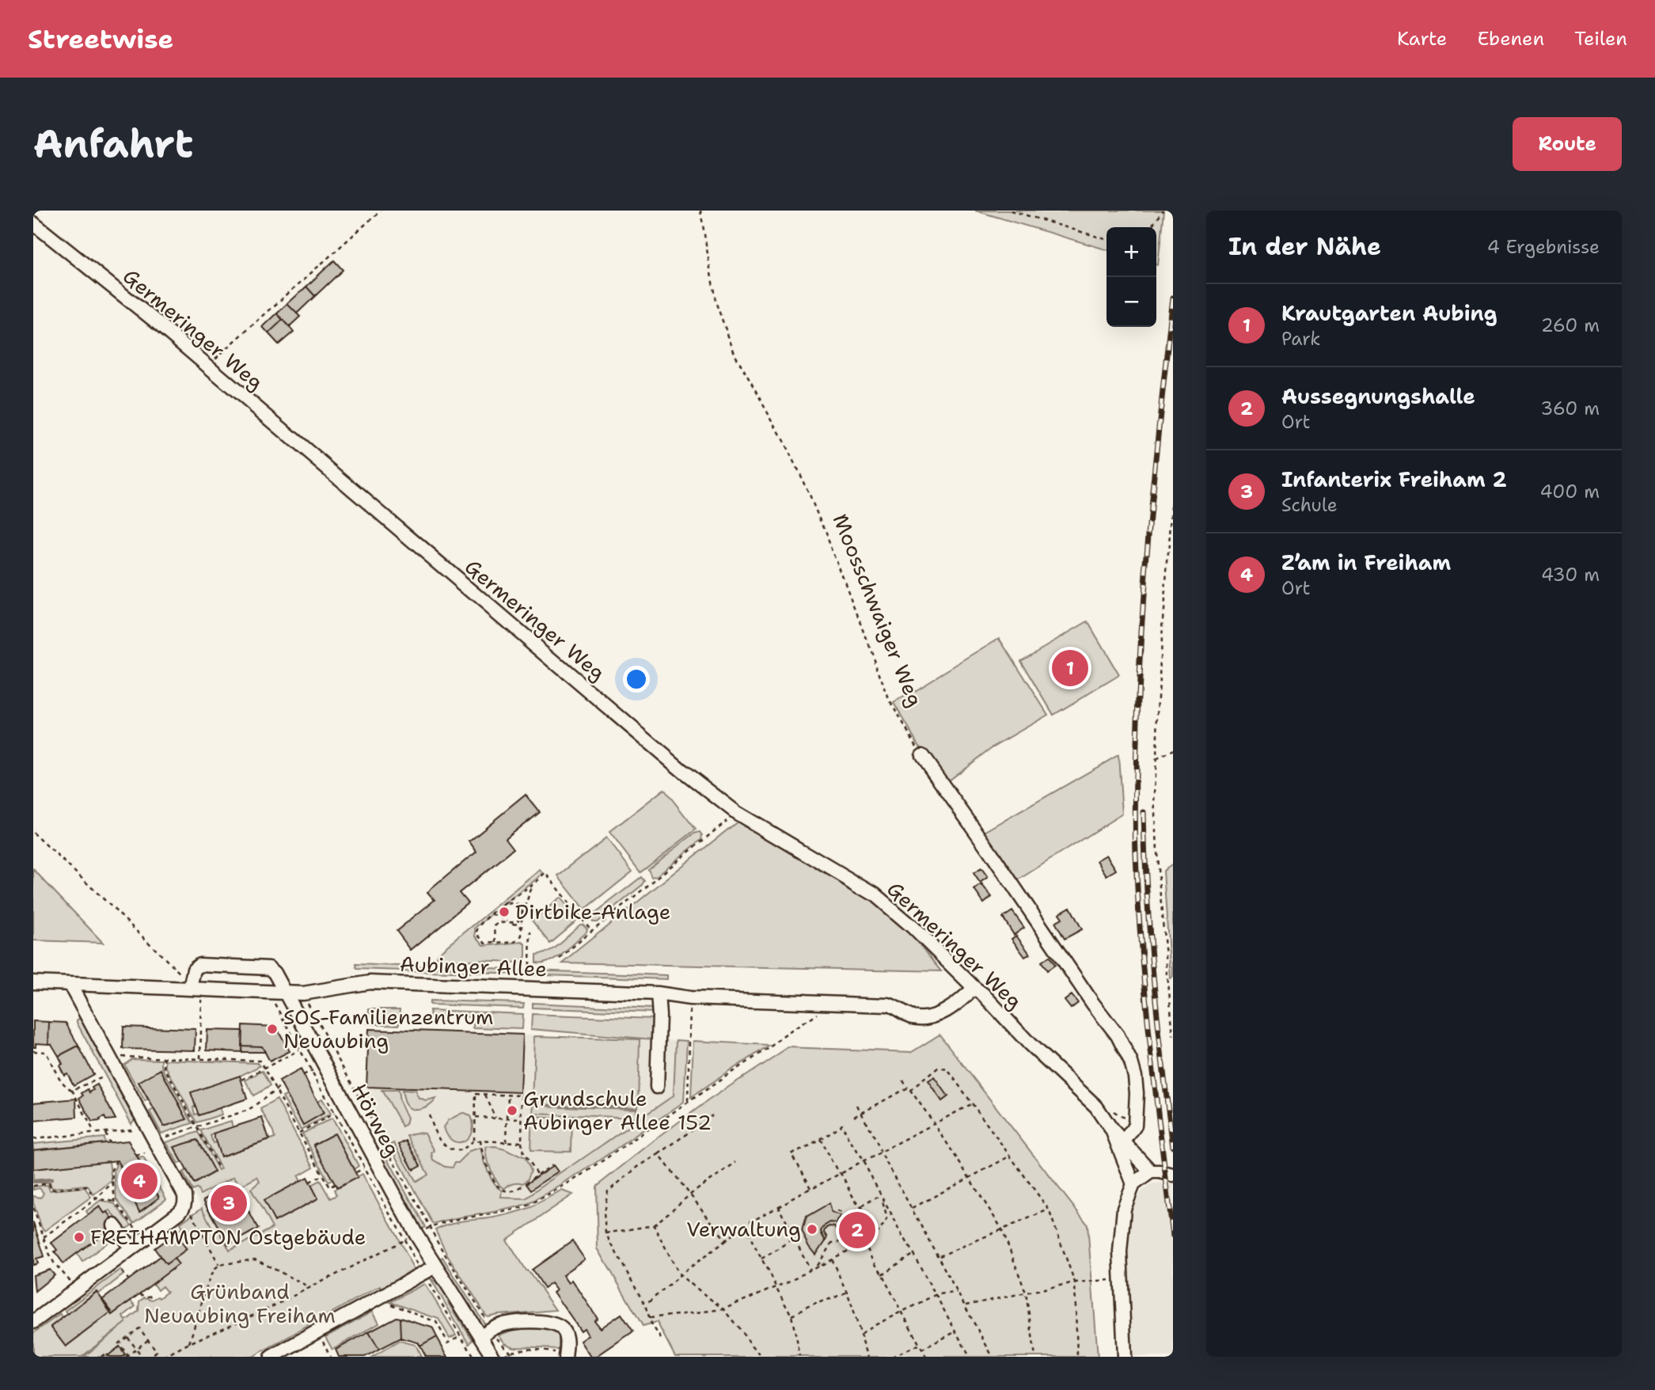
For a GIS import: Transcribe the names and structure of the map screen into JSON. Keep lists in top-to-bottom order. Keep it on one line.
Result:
{"streets":{"street":["Germeringer Weg","Aubinger Allee","Hörweg"],"path":["Moosschwaiger Weg"]},"crossings":[["Germeringer Weg","Aubinger Allee"],["Aubinger Allee","Hörweg"]],"parks":["Grünband Neuaubing Freiham"],"places":["Dirtbike-Anlage","SOS-Familienzentrum Neuaubing","Grundschule Aubinger Allee 152","Verwaltung","FREIHAMPTON Ostgebäude"],"page":{"header":"Streetwise","nav":["Karte","Ebenen","Teilen"],"buttons":"Route","title":"Anfahrt","heading":["In der Nähe","4 Ergebnisse"],"map_buttons":["+","−"],"list":[{"mark":"1","name":"Krautgarten Aubing","note":"Park","value":"260 m"},{"mark":"2","name":"Aussegnungshalle","note":"Ort","value":"360 m"},{"mark":"3","name":"Infanterix Freiham 2","note":"Schule","value":"400 m"},{"mark":"4","name":"Z’am in Freiham","note":"Ort","value":"430 m"}],"pins":["1","4","3","2"]}}
